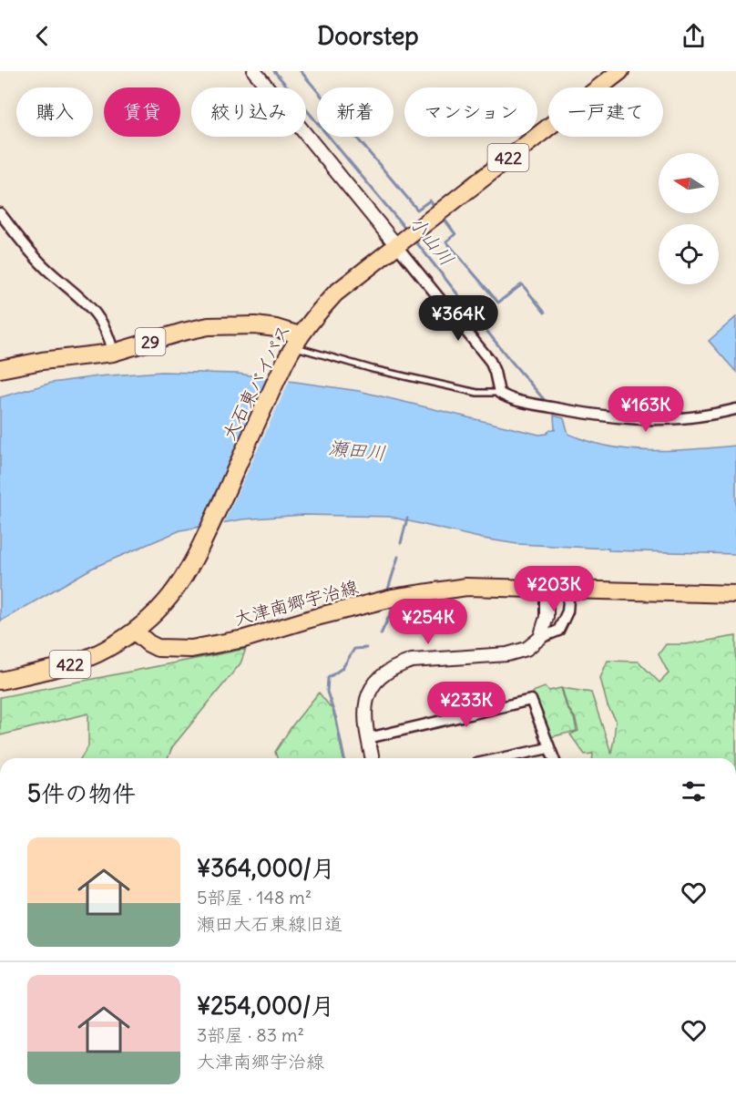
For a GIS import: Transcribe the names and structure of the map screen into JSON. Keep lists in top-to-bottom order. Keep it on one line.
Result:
{"streets":{"main road":["422","29","大石東バイパス","大津南郷宇治線"]},"crossings":[["422","大石東バイパス"],["422","大津南郷宇治線"],["29","大石東バイパス"],["大石東バイパス","大津南郷宇治線"]],"water":["小山川","瀬田川"],"north":"left","page":{"header":"Doorstep","chip":["購入","賃貸","絞り込み","新着","マンション","一戸建て"],"price":["¥364K","¥163K","¥203K","¥254K","¥233K"],"heading":"5件の物件","list":[{"name":"¥364,000/月","note":"5部屋 · 148 m² · 瀬田大石東線旧道"},{"name":"¥254,000/月","note":"3部屋 · 83 m² · 大津南郷宇治線"}]}}
